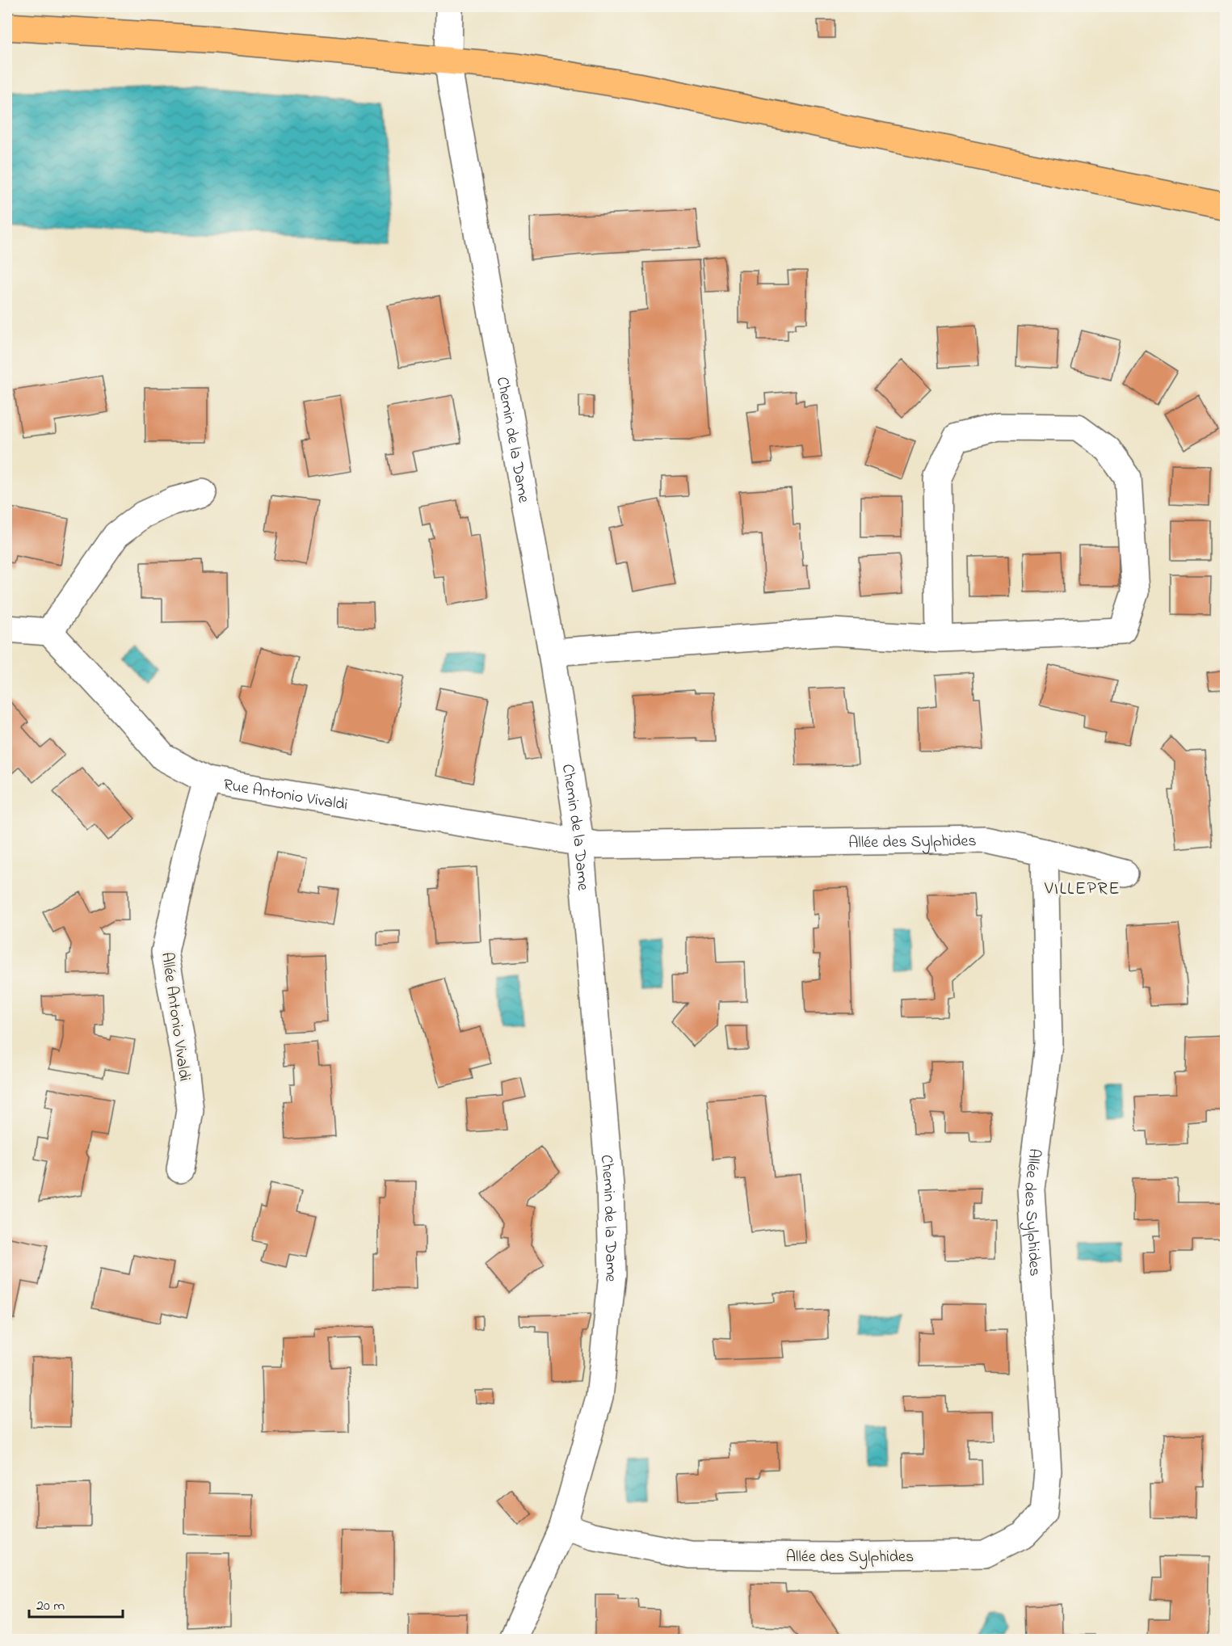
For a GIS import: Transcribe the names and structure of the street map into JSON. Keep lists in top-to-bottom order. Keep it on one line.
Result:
{"streets":{"street":["Chemin de la Dame","Rue Antonio Vivaldi","Allée des Sylphides","Allée Antonio Vivaldi"]},"crossings":[["Chemin de la Dame","Rue Antonio Vivaldi"],["Chemin de la Dame","Allée des Sylphides"],["Rue Antonio Vivaldi","Allée des Sylphides"],["Rue Antonio Vivaldi","Allée Antonio Vivaldi"]],"districts":["VILLEPRE"],"scale_bar":"20 m"}
